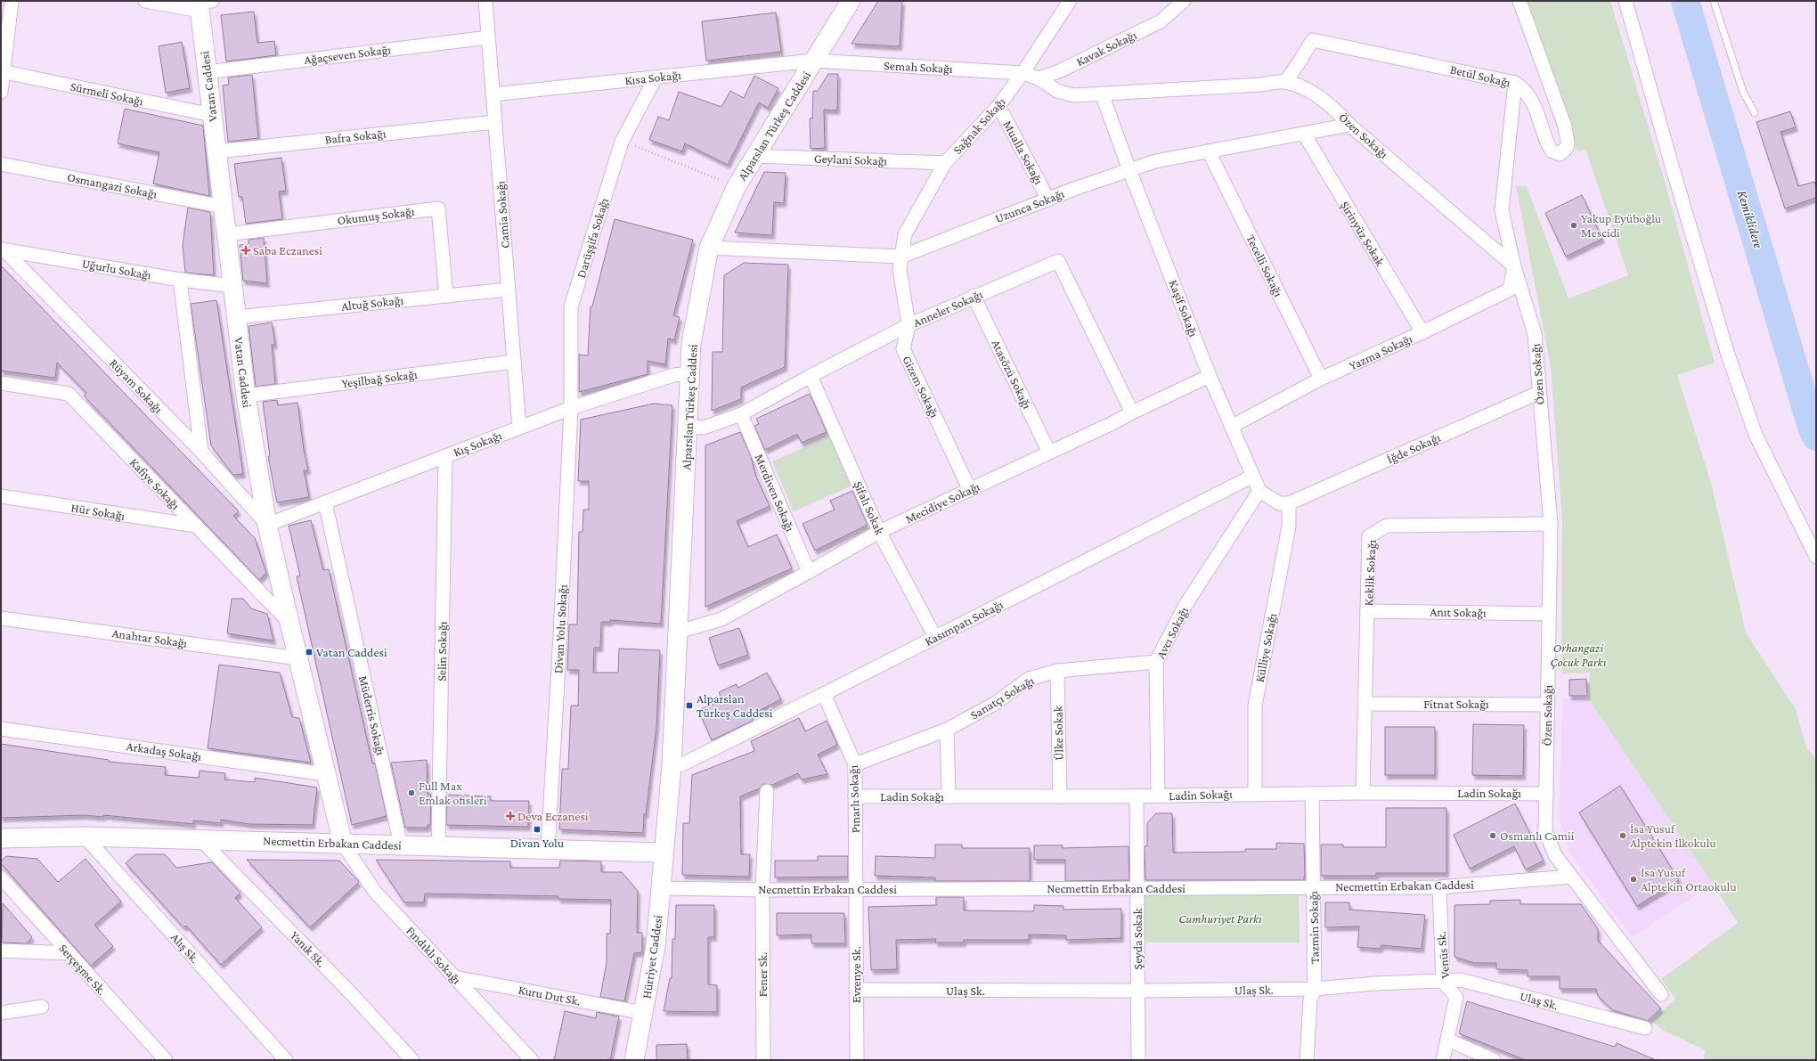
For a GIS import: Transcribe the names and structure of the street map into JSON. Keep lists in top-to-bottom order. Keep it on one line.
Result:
{"streets":{"street":["Kavak Sokağı","Ağaçseven Sokağı","Semah Sokağı","Betül Sokağı","Kısa Sokağı","Vatan Caddesi","Sürmeli Sokağı","Alparslan Türkeş Caddesi","Sağnak Sokağı","Özen Sokağı","Bafra Sokağı","Mualla Sokağı","Geylani Sokağı","Osmangazi Sokağı","Uzunca Sokağı","Camia Sokağı","Okumuş Sokağı","Şirinyüz Sokak","Darüşşifa Sokağı","Tecelli Sokağı","Uğurlu Sokağı","Altuğ Sokağı","Anneler Sokağı","Kaşif Sokağı","Yazma Sokağı","Atasözü Sokağı","Yeşilbağ Sokağı","Rüyam Sokağı","Gizem Sokağı","Kış Sokağı","İğde Sokağı","Kafiye Sokağı","Merdiven Sokağı","Mecidiye Sokağı","Şifalı Sokak","Hür Sokağı","Keklik Sokağı","Anıt Sokağı","Kasımpatı Sokağı","Divan Yolu Sokağı","Avcı Sokağı","Anahtar Sokağı","Külliye Sokağı","Selin Sokağı","Sanatçı Sokağı","Fitnat Sokağı","Müderris Sokağı","Ülke Sokak","Arkadaş Sokağı","Ladin Sokağı","Pınarlı Sokağı","Necmettin Erbakan Caddesi","Tazmin Sokağı","Şeyda Sokak","Alış Sk.","Yanık Sk.","Fındıklı Sokağı","Venüs Sk.","Hürriyet Caddesi","Serçeşme Sk.","Fener Sk.","Evrenye Sk.","Ulaş Sk.","Kuru Dut Sk."]},"crossings":[["Kavak Sokağı","Özen Sokağı"],["Ağaçseven Sokağı","Vatan Caddesi"],["Ağaçseven Sokağı","Camia Sokağı"],["Semah Sokağı","Kısa Sokağı"],["Semah Sokağı","Alparslan Türkeş Caddesi"],["Semah Sokağı","Sağnak Sokağı"],["Betül Sokağı","Özen Sokağı"],["Kısa Sokağı","Alparslan Türkeş Caddesi"],["Kısa Sokağı","Camia Sokağı"],["Kısa Sokağı","Darüşşifa Sokağı"],["Vatan Caddesi","Sürmeli Sokağı"],["Vatan Caddesi","Bafra Sokağı"],["Vatan Caddesi","Osmangazi Sokağı"],["Vatan Caddesi","Okumuş Sokağı"],["Vatan Caddesi","Uğurlu Sokağı"],["Vatan Caddesi","Altuğ Sokağı"],["Vatan Caddesi","Yeşilbağ Sokağı"],["Vatan Caddesi","Rüyam Sokağı"],["Vatan Caddesi","Kış Sokağı"],["Vatan Caddesi","Kafiye Sokağı"],["Vatan Caddesi","Anahtar Sokağı"],["Vatan Caddesi","Arkadaş Sokağı"],["Vatan Caddesi","Necmettin Erbakan Caddesi"],["Vatan Caddesi","Fındıklı Sokağı"],["Alparslan Türkeş Caddesi","Geylani Sokağı"],["Alparslan Türkeş Caddesi","Uzunca Sokağı"],["Alparslan Türkeş Caddesi","Anneler Sokağı"],["Alparslan Türkeş Caddesi","Kış Sokağı"],["Alparslan Türkeş Caddesi","Mecidiye Sokağı"],["Alparslan Türkeş Caddesi","Kasımpatı Sokağı"],["Alparslan Türkeş Caddesi","Necmettin Erbakan Caddesi"],["Alparslan Türkeş Caddesi","Hürriyet Caddesi"],["Sağnak Sokağı","Mualla Sokağı"],["Sağnak Sokağı","Geylani Sokağı"],["Sağnak Sokağı","Uzunca Sokağı"],["Sağnak Sokağı","Gizem Sokağı"],["Özen Sokağı","Uzunca Sokağı"],["Özen Sokağı","Kaşif Sokağı"],["Özen Sokağı","Yazma Sokağı"],["Özen Sokağı","İğde Sokağı"],["Özen Sokağı","Keklik Sokağı"],["Özen Sokağı","Anıt Sokağı"],["Özen Sokağı","Fitnat Sokağı"],["Özen Sokağı","Ladin Sokağı"],["Özen Sokağı","Necmettin Erbakan Caddesi"],["Bafra Sokağı","Camia Sokağı"],["Mualla Sokağı","Uzunca Sokağı"],["Uzunca Sokağı","Şirinyüz Sokak"],["Uzunca Sokağı","Tecelli Sokağı"],["Uzunca Sokağı","Kaşif Sokağı"],["Uzunca Sokağı","Gizem Sokağı"],["Camia Sokağı","Altuğ Sokağı"],["Camia Sokağı","Yeşilbağ Sokağı"],["Camia Sokağı","Kış Sokağı"],["Okumuş Sokağı","Altuğ Sokağı"],["Şirinyüz Sokak","Yazma Sokağı"],["Darüşşifa Sokağı","Kış Sokağı"],["Darüşşifa Sokağı","Divan Yolu Sokağı"],["Tecelli Sokağı","Yazma Sokağı"],["Uğurlu Sokağı","Rüyam Sokağı"],["Anneler Sokağı","Atasözü Sokağı"],["Anneler Sokağı","Gizem Sokağı"],["Anneler Sokağı","Merdiven Sokağı"],["Anneler Sokağı","Mecidiye Sokağı"],["Anneler Sokağı","Şifalı Sokak"],["Kaşif Sokağı","Yazma Sokağı"],["Kaşif Sokağı","Mecidiye Sokağı"],["Kaşif Sokağı","Kasımpatı Sokağı"],["Kaşif Sokağı","Avcı Sokağı"],["Atasözü Sokağı","Mecidiye Sokağı"],["Rüyam Sokağı","Kış Sokağı"],["Gizem Sokağı","Mecidiye Sokağı"],["Kış Sokağı","Divan Yolu Sokağı"],["Kış Sokağı","Selin Sokağı"],["Kış Sokağı","Müderris Sokağı"],["İğde Sokağı","Külliye Sokağı"],["Kafiye Sokağı","Hür Sokağı"],["Merdiven Sokağı","Mecidiye Sokağı"],["Mecidiye Sokağı","Şifalı Sokak"],["Şifalı Sokak","Kasımpatı Sokağı"],["Keklik Sokağı","Anıt Sokağı"],["Keklik Sokağı","Fitnat Sokağı"],["Keklik Sokağı","Ladin Sokağı"],["Kasımpatı Sokağı","Pınarlı Sokağı"],["Divan Yolu Sokağı","Necmettin Erbakan Caddesi"],["Avcı Sokağı","Sanatçı Sokağı"],["Avcı Sokağı","Ladin Sokağı"],["Külliye Sokağı","Ladin Sokağı"],["Selin Sokağı","Necmettin Erbakan Caddesi"],["Sanatçı Sokağı","Ülke Sokak"],["Sanatçı Sokağı","Pınarlı Sokağı"],["Müderris Sokağı","Necmettin Erbakan Caddesi"],["Ülke Sokak","Ladin Sokağı"],["Ladin Sokağı","Pınarlı Sokağı"],["Ladin Sokağı","Tazmin Sokağı"],["Ladin Sokağı","Şeyda Sokak"],["Pınarlı Sokağı","Necmettin Erbakan Caddesi"],["Pınarlı Sokağı","Evrenye Sk."],["Necmettin Erbakan Caddesi","Tazmin Sokağı"],["Necmettin Erbakan Caddesi","Şeyda Sokak"],["Necmettin Erbakan Caddesi","Alış Sk."],["Necmettin Erbakan Caddesi","Yanık Sk."],["Necmettin Erbakan Caddesi","Fındıklı Sokağı"],["Necmettin Erbakan Caddesi","Venüs Sk."],["Necmettin Erbakan Caddesi","Hürriyet Caddesi"],["Necmettin Erbakan Caddesi","Fener Sk."],["Necmettin Erbakan Caddesi","Evrenye Sk."],["Tazmin Sokağı","Ulaş Sk."],["Şeyda Sokak","Ulaş Sk."],["Fındıklı Sokağı","Kuru Dut Sk."],["Venüs Sk.","Ulaş Sk."],["Hürriyet Caddesi","Kuru Dut Sk."],["Evrenye Sk.","Ulaş Sk."]],"water":["Kemiklidere"],"parks":["Orhangazi Çocuk Parkı","Cumhuriyet Parkı"],"places":{"other":["Yakup Eyüboğlu Mescidi","Full Max Emlak ofisleri","Osmanlı Camii","İsa Yusuf Alptekin İlkokulu","İsa Yusuf Alptekin Ortaokulu"],"health":["Saba Eczanesi","Deva Eczanesi"],"transit":["Vatan Caddesi","Alparslan Türkeş Caddesi","Divan Yolu"]}}
